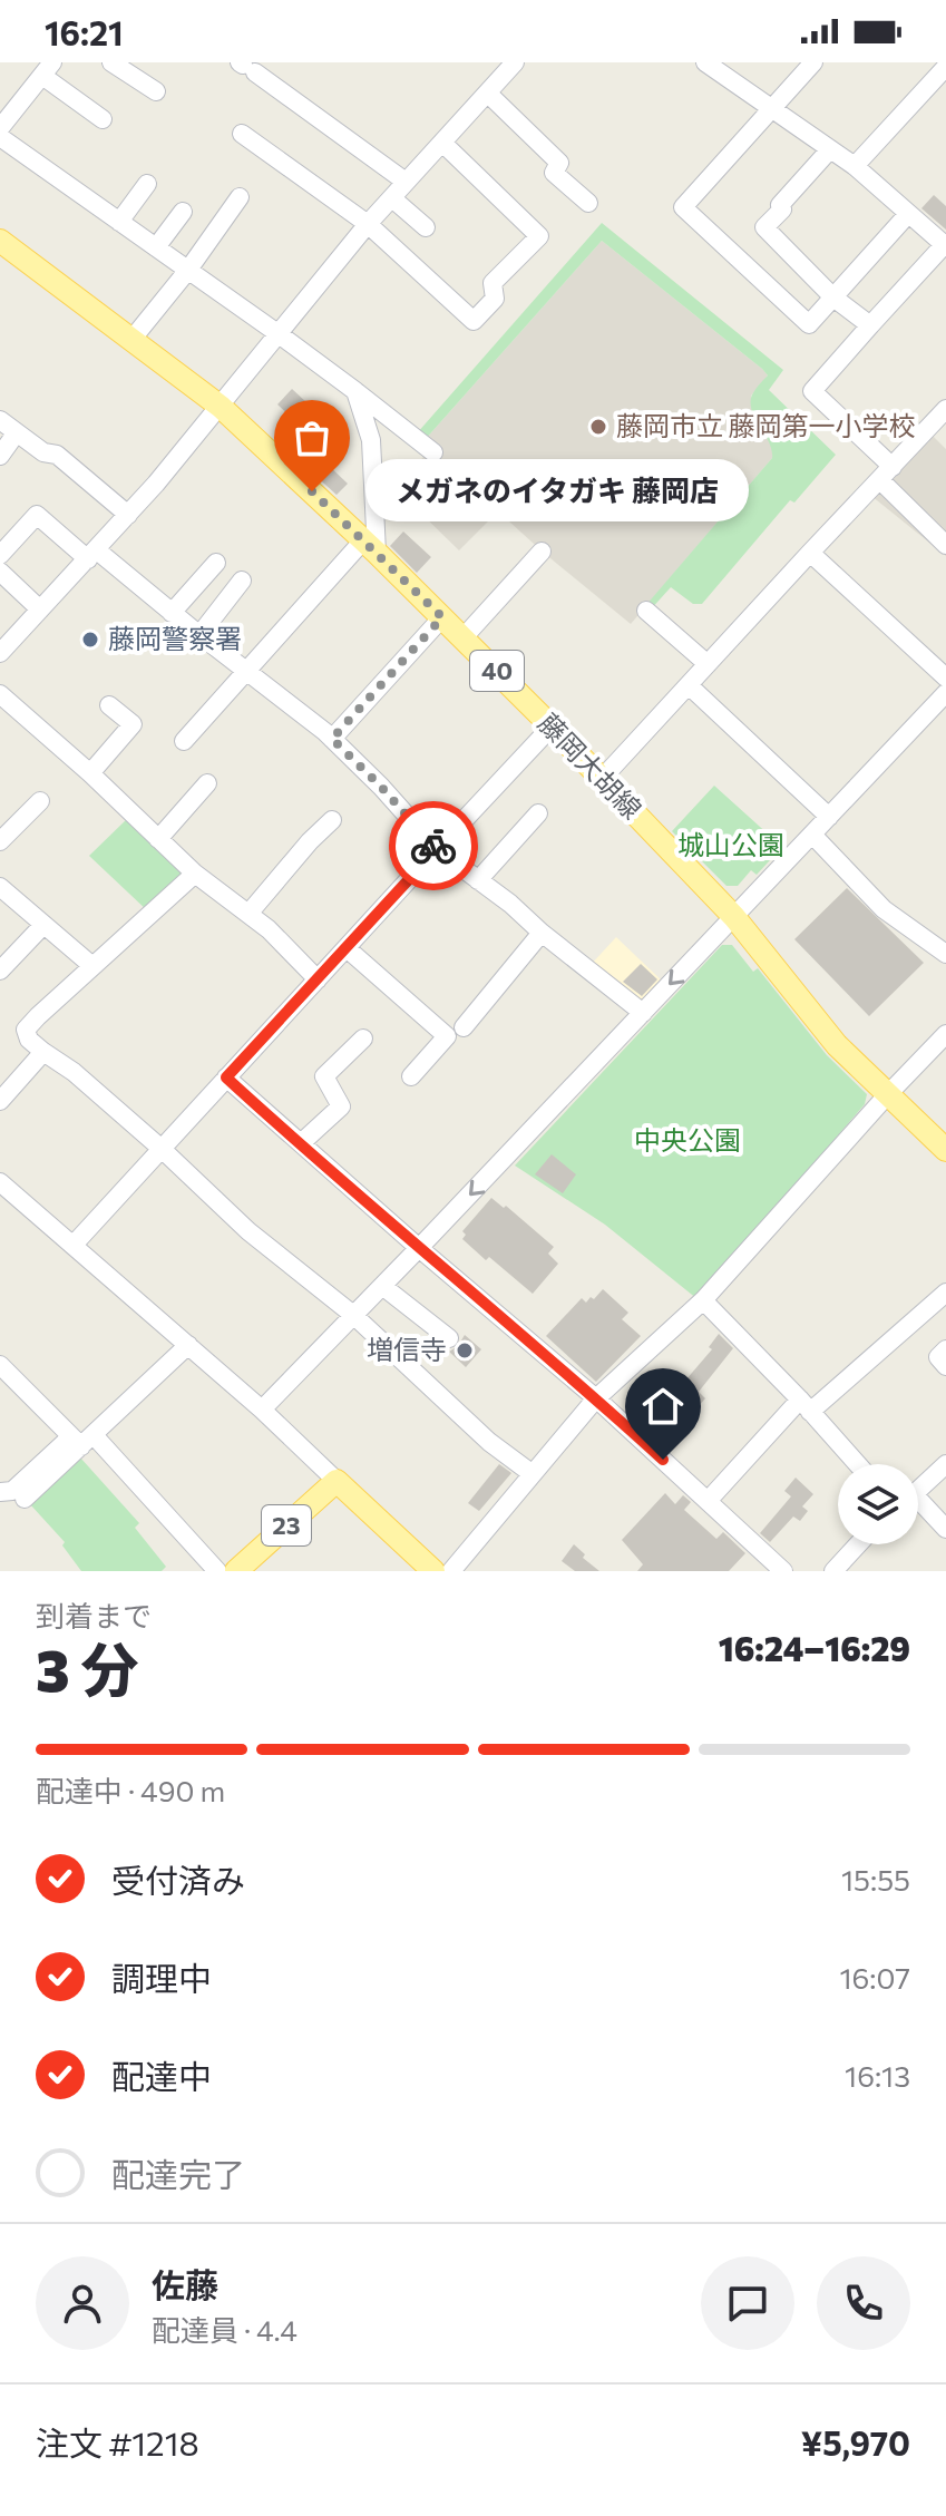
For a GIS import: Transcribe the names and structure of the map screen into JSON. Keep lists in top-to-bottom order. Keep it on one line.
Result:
{"streets":{"main road":["40","藤岡大胡線","23"]},"parks":["城山公園","中央公園"],"places":["藤岡市立 藤岡第一小学校","メガネのイタガキ 藤岡店","藤岡警察署","増信寺"],"page":{"status":"16:21","bubble":"メガネのイタガキ 藤岡店","heading":["3 分","到着まで","16:24–16:29"],"panel":["佐藤","配達員 · 4.4","注文 #1218","¥5,970"],"bar":"配達中 · 490 m","list":[["受付済み","15:55"],["調理中","16:07"],["配達中","16:13"],"配達完了"]}}
